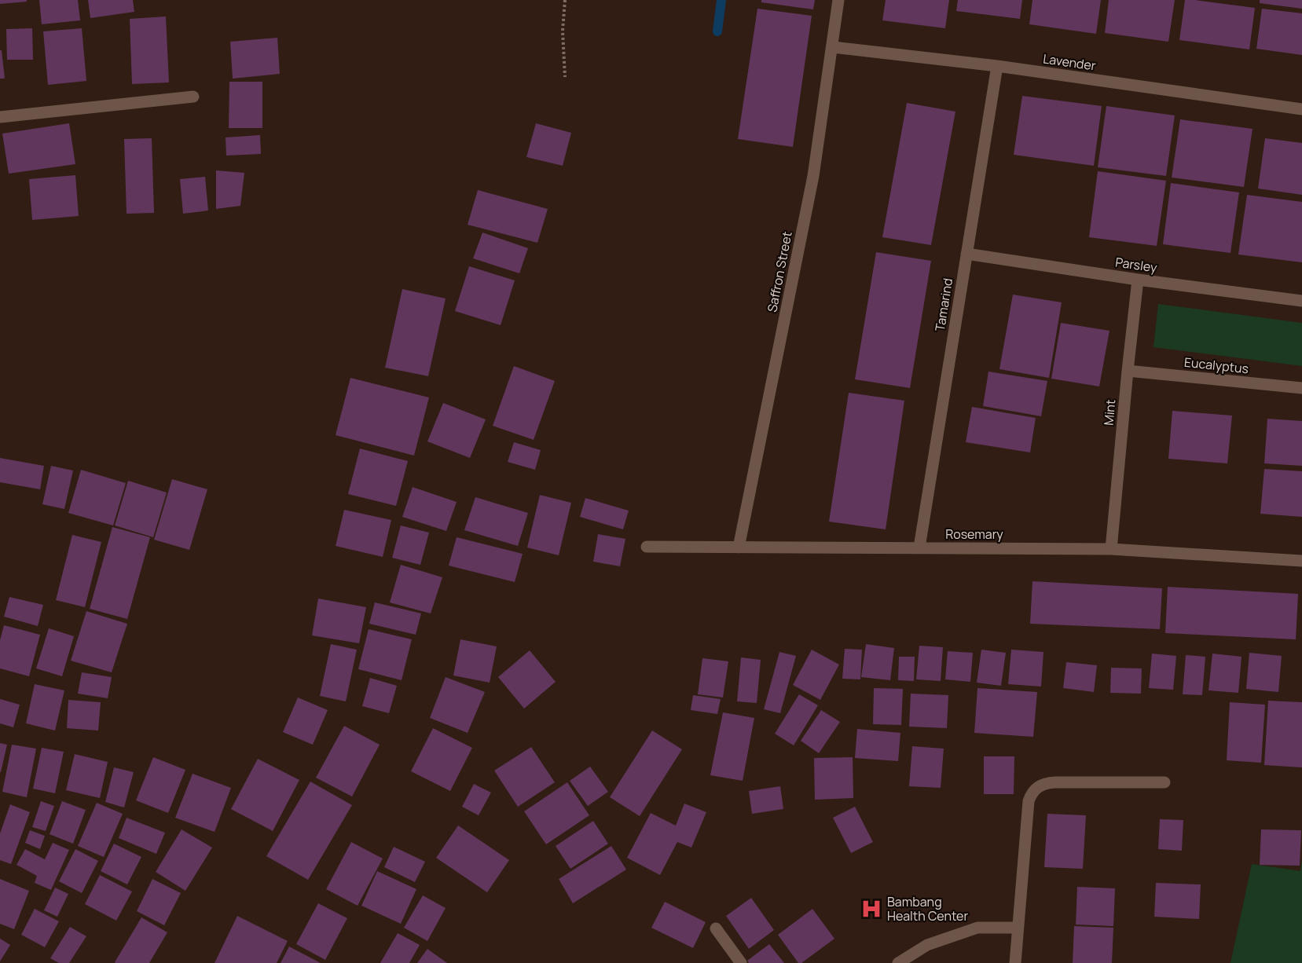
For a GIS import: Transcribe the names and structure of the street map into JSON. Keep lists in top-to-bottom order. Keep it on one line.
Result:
{"streets":{"street":["Lavender","Parsley","Saffron Street","Tamarind","Eucalyptus","Mint","Rosemary"]},"crossings":[["Lavender","Saffron Street"],["Lavender","Tamarind"],["Parsley","Tamarind"],["Parsley","Mint"],["Saffron Street","Rosemary"],["Tamarind","Rosemary"],["Eucalyptus","Mint"],["Mint","Rosemary"]],"places":{"hospital":["Bambang Health Center"]}}
